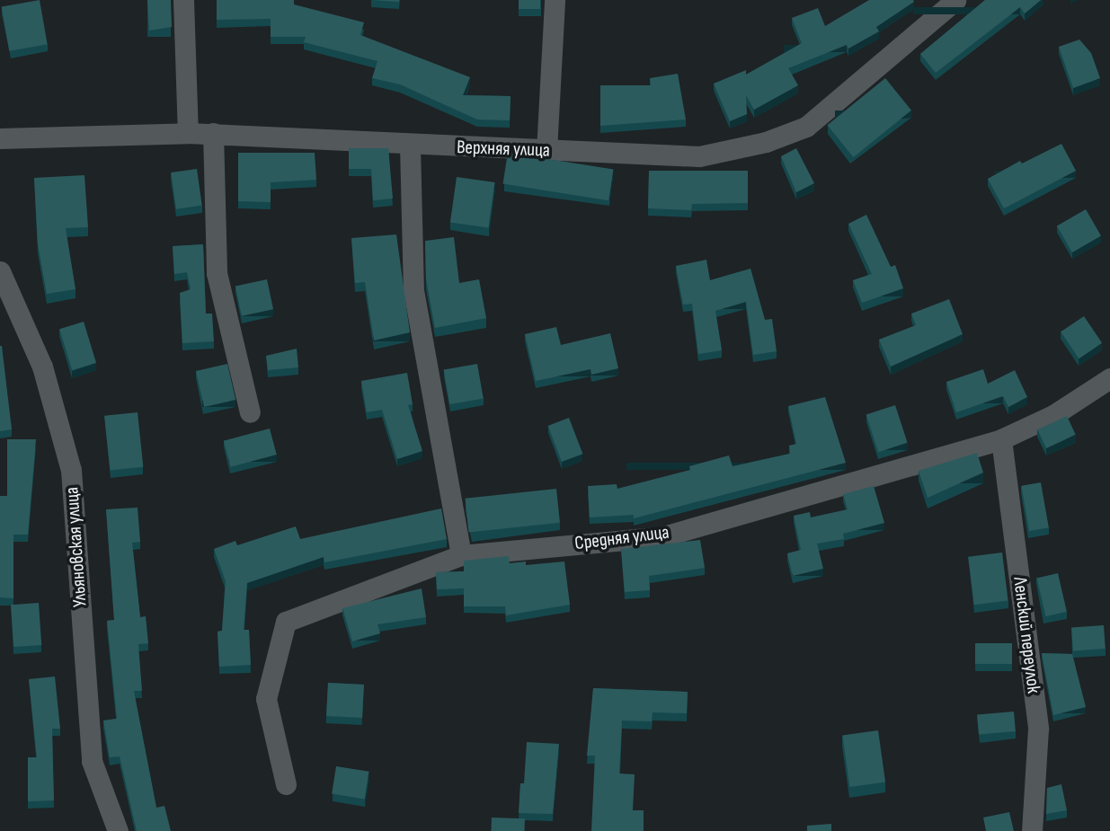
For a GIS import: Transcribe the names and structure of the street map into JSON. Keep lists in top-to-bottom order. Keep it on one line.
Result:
{"streets":{"street":["Верхняя улица","Средняя улица","Ульяновская улица","Ленский переулок"]},"crossings":[["Средняя улица","Ленский переулок"]]}
